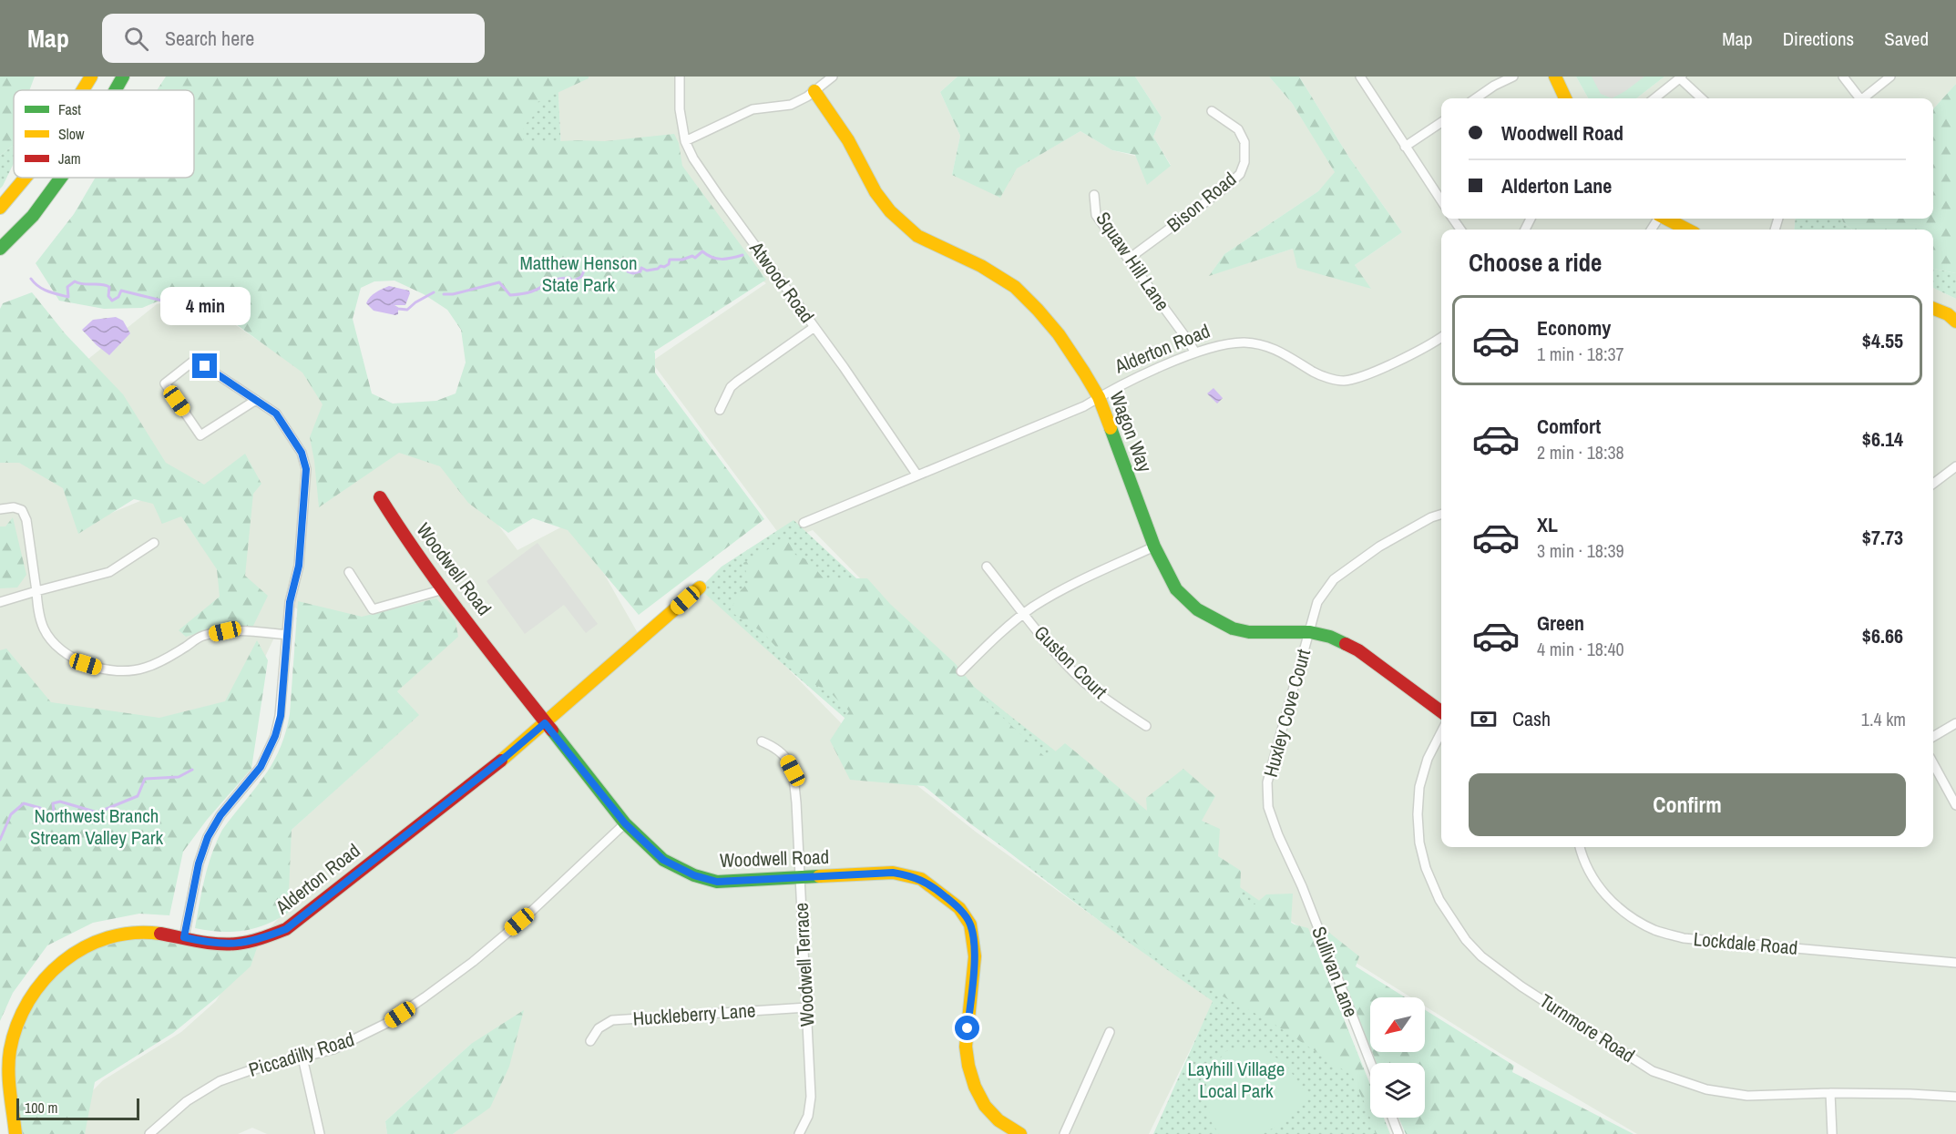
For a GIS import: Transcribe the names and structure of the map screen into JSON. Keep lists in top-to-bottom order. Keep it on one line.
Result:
{"streets":{"main road":["Alderton Road","Wagon Way","Woodwell Road"],"street":["Bison Road","Squaw Hill Lane","Atwood Road","Guston Court","Huxley Cove Court","Lockdale Road","Woodwell Terrace","Sullivan Lane","Huckleberry Lane","Turnmore Road","Piccadilly Road"]},"crossings":[["Bison Road","Squaw Hill Lane"],["Squaw Hill Lane","Alderton Road"],["Atwood Road","Alderton Road"],["Alderton Road","Wagon Way"],["Alderton Road","Woodwell Road"],["Wagon Way","Huxley Cove Court"],["Woodwell Road","Woodwell Terrace"],["Woodwell Road","Piccadilly Road"],["Huxley Cove Court","Sullivan Lane"],["Woodwell Terrace","Huckleberry Lane"]],"parks":["Matthew Henson State Park","Northwest Branch Stream Valley Park","Layhill Village Local Park"],"legend":["Fast","Slow","Jam"],"scale_bar":"100 m","north":"bottom left","page":{"header":"Map","search":"Search here","nav":["Map","Directions","Saved"],"banner":["Woodwell Road","Alderton Lane"],"heading":"Choose a ride","bubble":"4 min","list":[{"name":"Economy","note":"1 min · 18:37","value":"$4.55"},{"name":"Comfort","note":"2 min · 18:38","value":"$6.14"},{"name":"XL","note":"3 min · 18:39","value":"$7.73"},{"name":"Green","note":"4 min · 18:40","value":"$6.66"}],"pay":["Cash","1.4 km"],"buttons":"Confirm","scale":"100 m"}}
